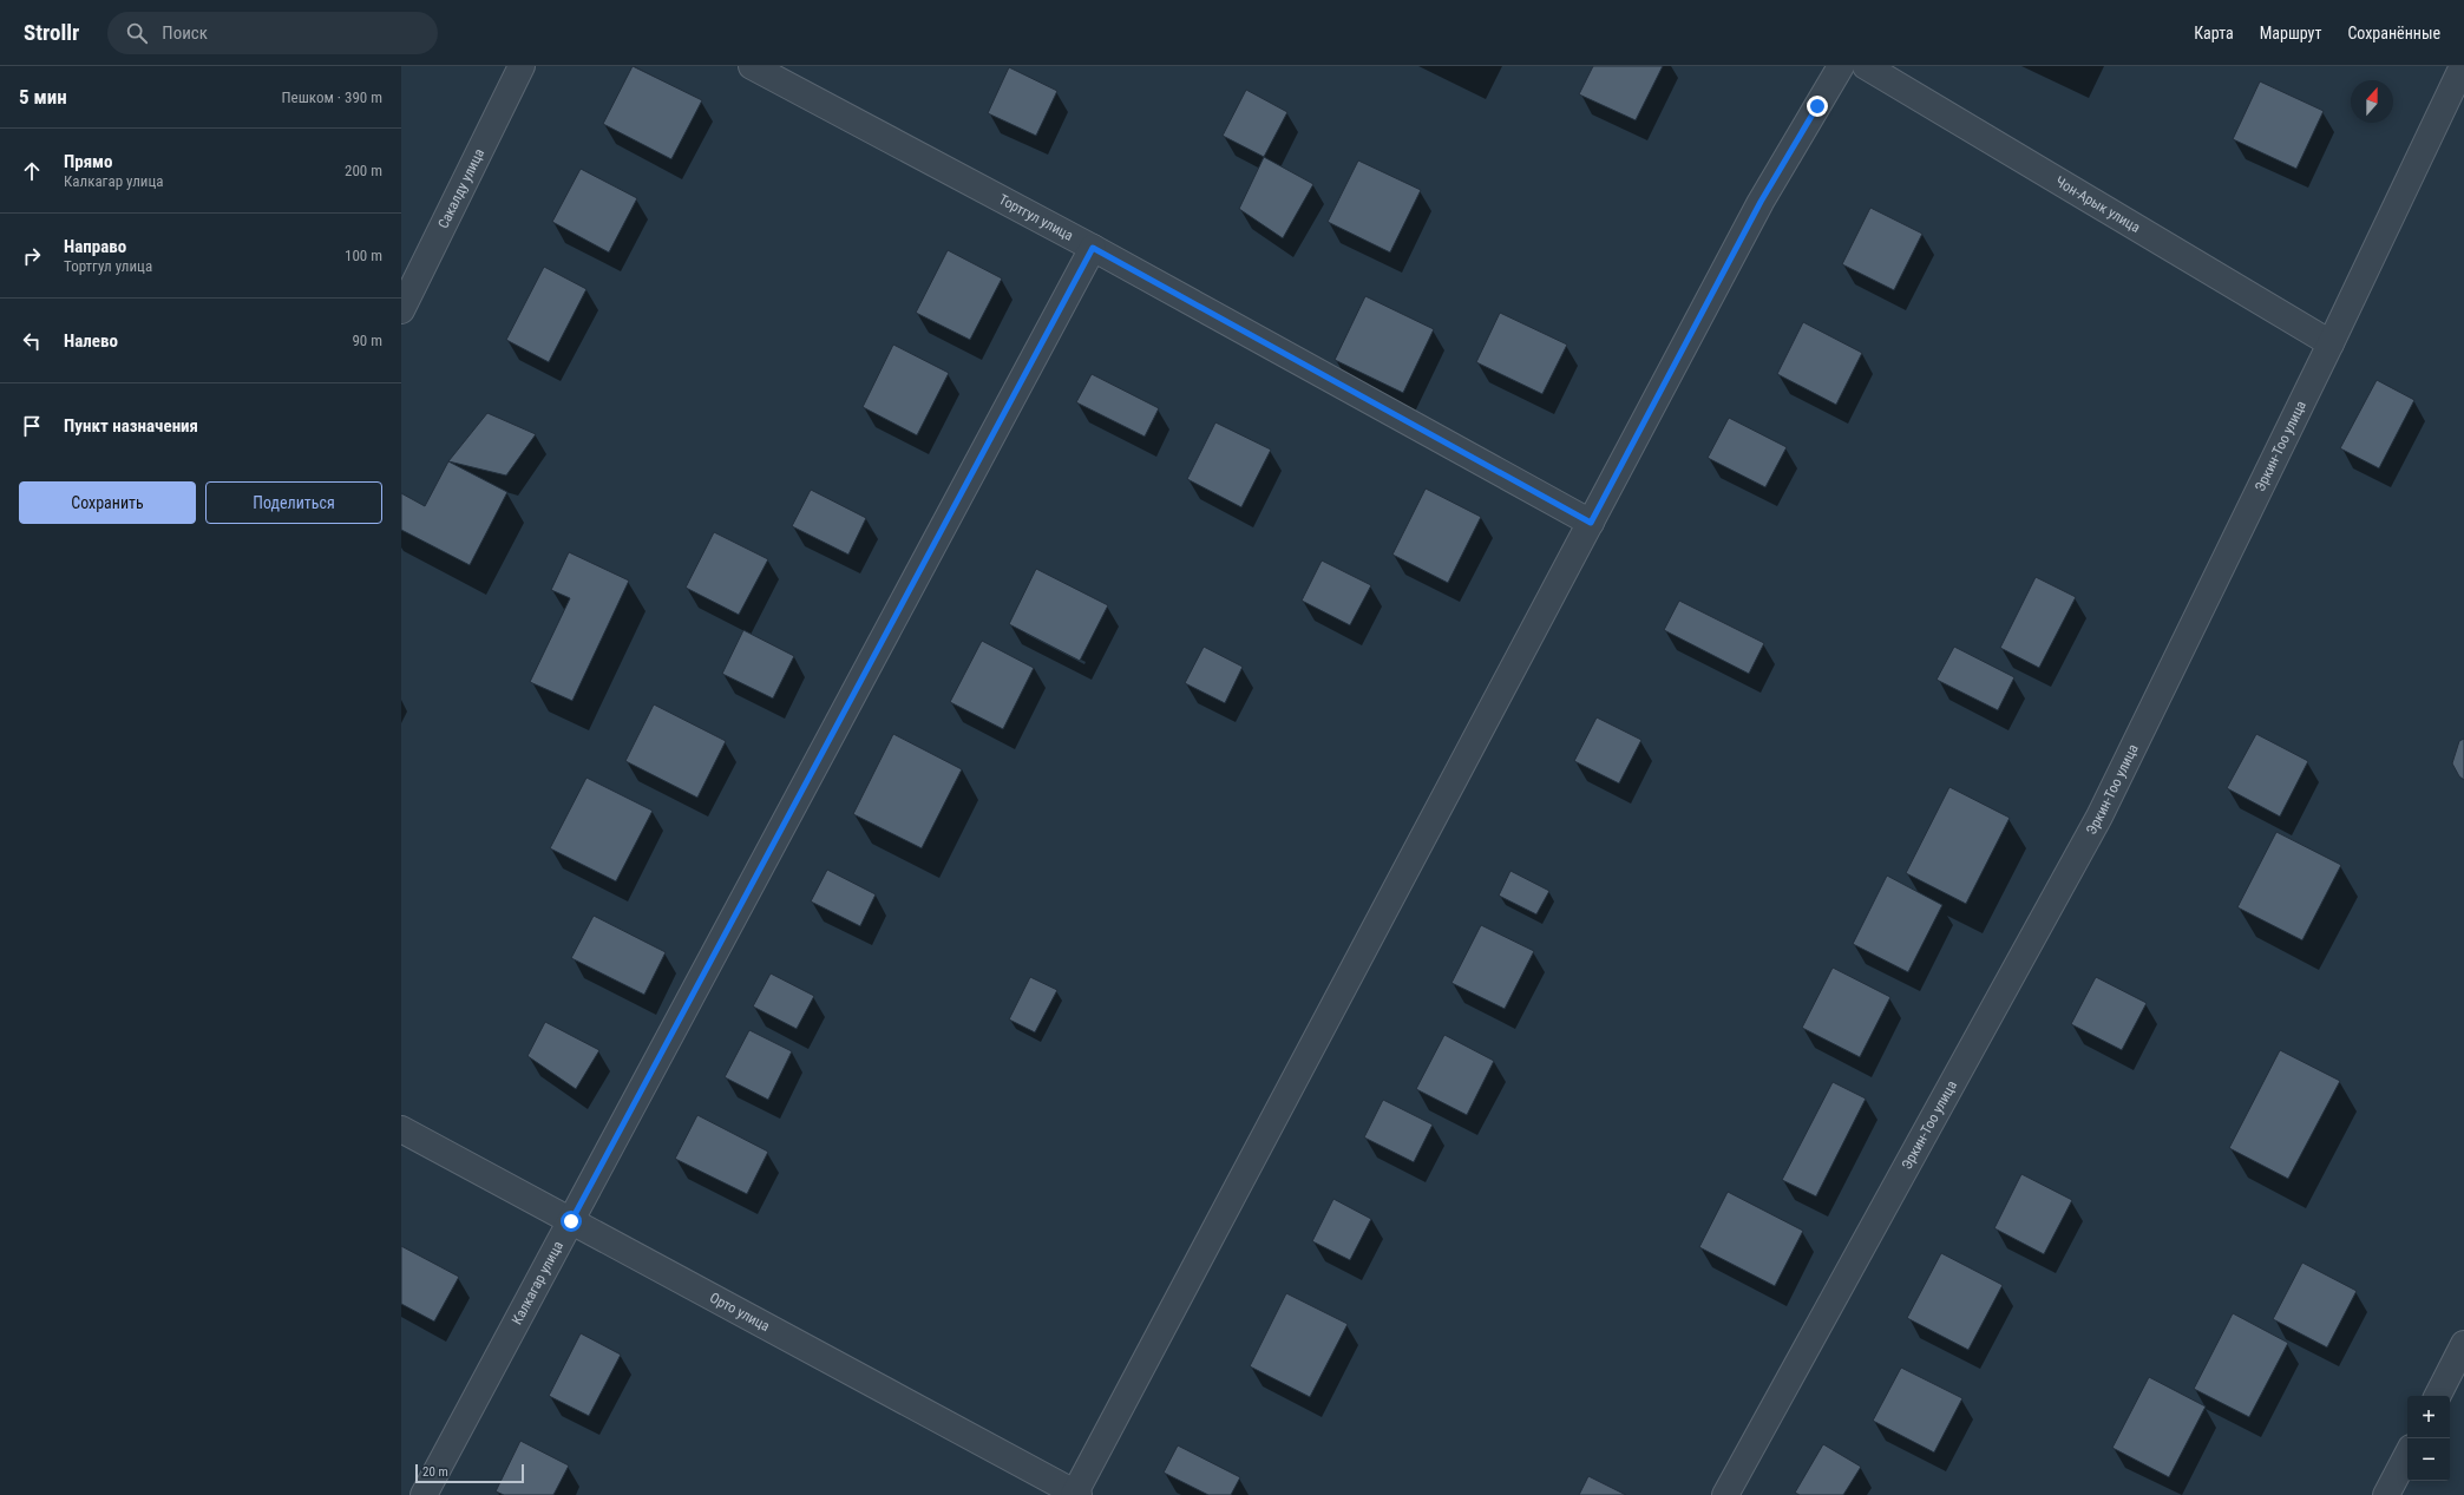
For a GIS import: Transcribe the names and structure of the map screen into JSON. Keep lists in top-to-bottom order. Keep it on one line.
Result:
{"streets":{"street":["Сакалду улица","Чон-Арык улица","Тортгул улица","Эркин-Тоо улица","Калкагар улица","Орто улица"]},"crossings":[["Чон-Арык улица","Эркин-Тоо улица"],["Тортгул улица","Калкагар улица"],["Калкагар улица","Орто улица"]],"scale_bar":"20 m","north":"top","page":{"header":"Strollr","search":"Поиск","nav":["Карта","Маршрут","Сохранённые"],"heading":["5 мин","Пешком · 390 m"],"list":[["Прямо","Калкагар улица","200 m"],["Направо","Тортгул улица","100 m"],["Налево","90 m"],"Пункт назначения"],"buttons":["Сохранить","Поделиться"],"map_buttons":["+","−"],"scale":"20 m"}}
